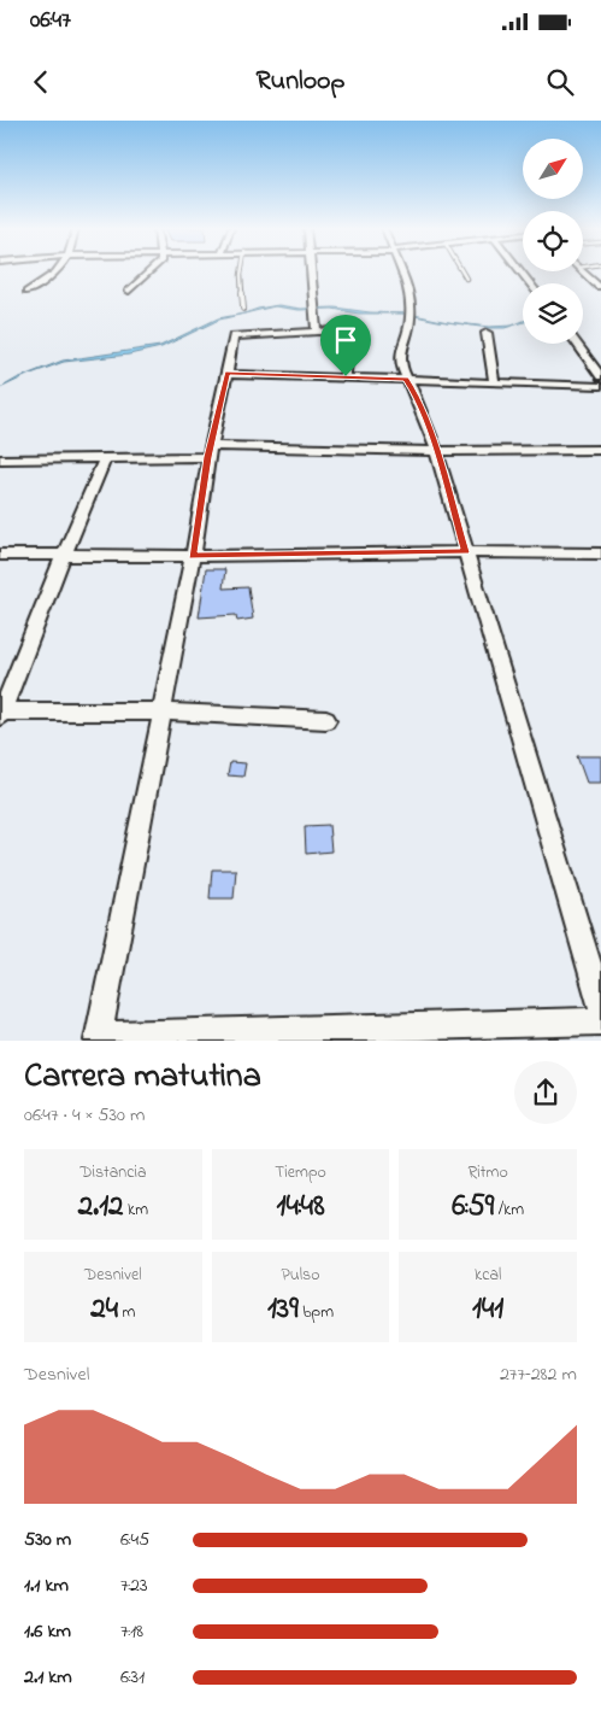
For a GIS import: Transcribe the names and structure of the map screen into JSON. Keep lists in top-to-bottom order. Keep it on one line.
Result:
{"north":"top right","page":{"status":"06:47","header":"Runloop","heading":["Carrera matutina","06:47 · 4 × 530 m"],"stats":[["Distancia","2.12 km"],["Tiempo","14:48"],["Ritmo","6:59 /km"],["Desnivel","24 m"],["Pulso","139 bpm"],["kcal","141"]],"chart":["Desnivel","277–282 m"],"list":[{"name":"530 m","note":"6:45"},{"name":"1.1 km","note":"7:23"},{"name":"1.6 km","note":"7:18"},{"name":"2.1 km","note":"6:31"}]}}
